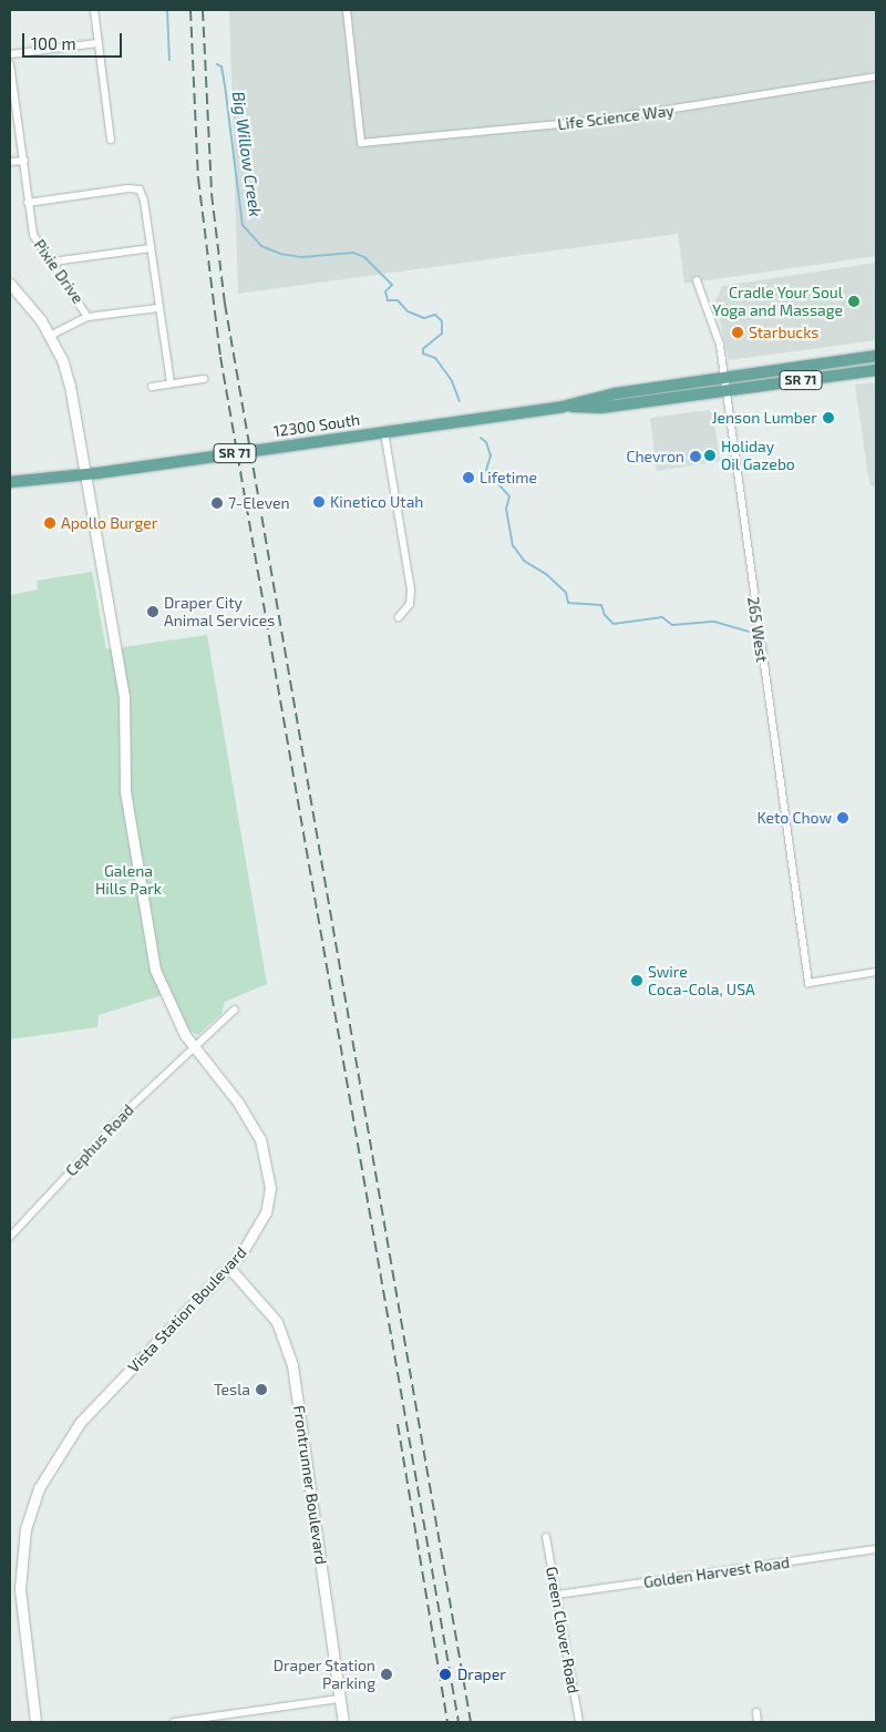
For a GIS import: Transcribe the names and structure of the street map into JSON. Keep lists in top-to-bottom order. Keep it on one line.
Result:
{"streets":{"main road":["SR 71","12300 South"],"street":["Life Science Way","Pixie Drive","265 West","Cephus Road","Vista Station Boulevard","Frontrunner Boulevard","Golden Harvest Road","Green Clover Road"]},"crossings":[["12300 South","265 West"],["12300 South","Vista Station Boulevard"],["Cephus Road","Vista Station Boulevard"],["Vista Station Boulevard","Frontrunner Boulevard"],["Golden Harvest Road","Green Clover Road"]],"water":["Big Willow Creek"],"parks":["Galena Hills Park"],"places":["Cradle Your Soul Yoga and Massage","Starbucks","Jenson Lumber","Holiday Oil Gazebo","Chevron","Lifetime","Kinetico Utah","7-Eleven","Apollo Burger","Draper City Animal Services","Keto Chow","Swire Coca-Cola, USA","Tesla","Draper Station Parking","Draper"],"scale_bar":"100 m"}
